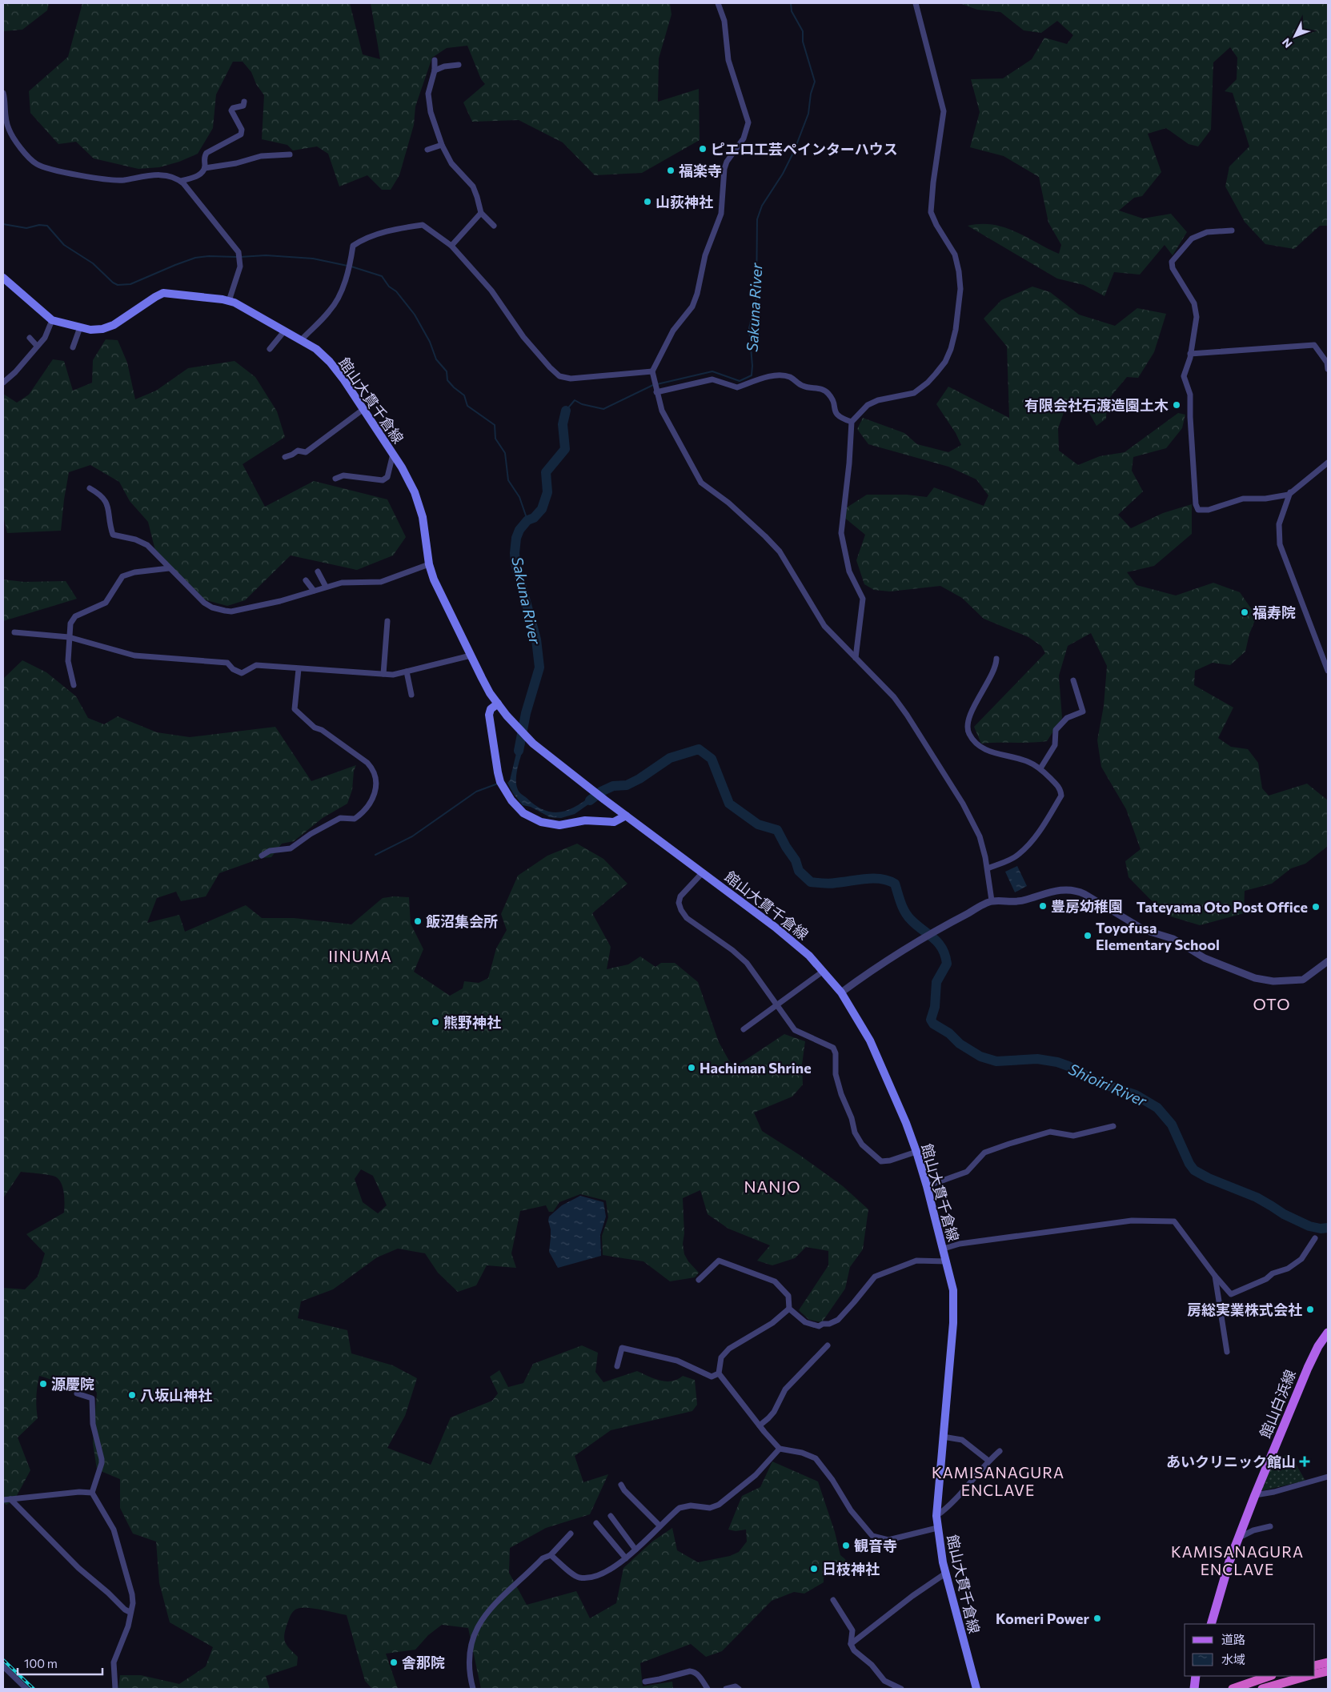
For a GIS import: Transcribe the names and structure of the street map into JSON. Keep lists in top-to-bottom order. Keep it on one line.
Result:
{"streets":{"main road":["館山大貫千倉線","館山白浜線"]},"districts":["IINUMA","OTO","NANJO","KAMISANAGURA ENCLAVE","KAMISANAGURA ENCLAVE"],"water":["Sakuna River","Shioiri River"],"places":{"other":["ピエロ工芸ペインターハウス","福楽寺","山荻神社","有限会社石渡造園土木","福寿院","豊房幼稚園","Tateyama Oto Post Office","飯沼集会所","Toyofusa Elementary School","熊野神社","Hachiman Shrine","房総実業株式会社","源慶院","八坂山神社","観音寺","日枝神社","Komeri Power","舎那院"],"health":["あいクリニック館山"]},"legend":["道路","水域"],"scale_bar":"100 m","north":"bottom left"}
